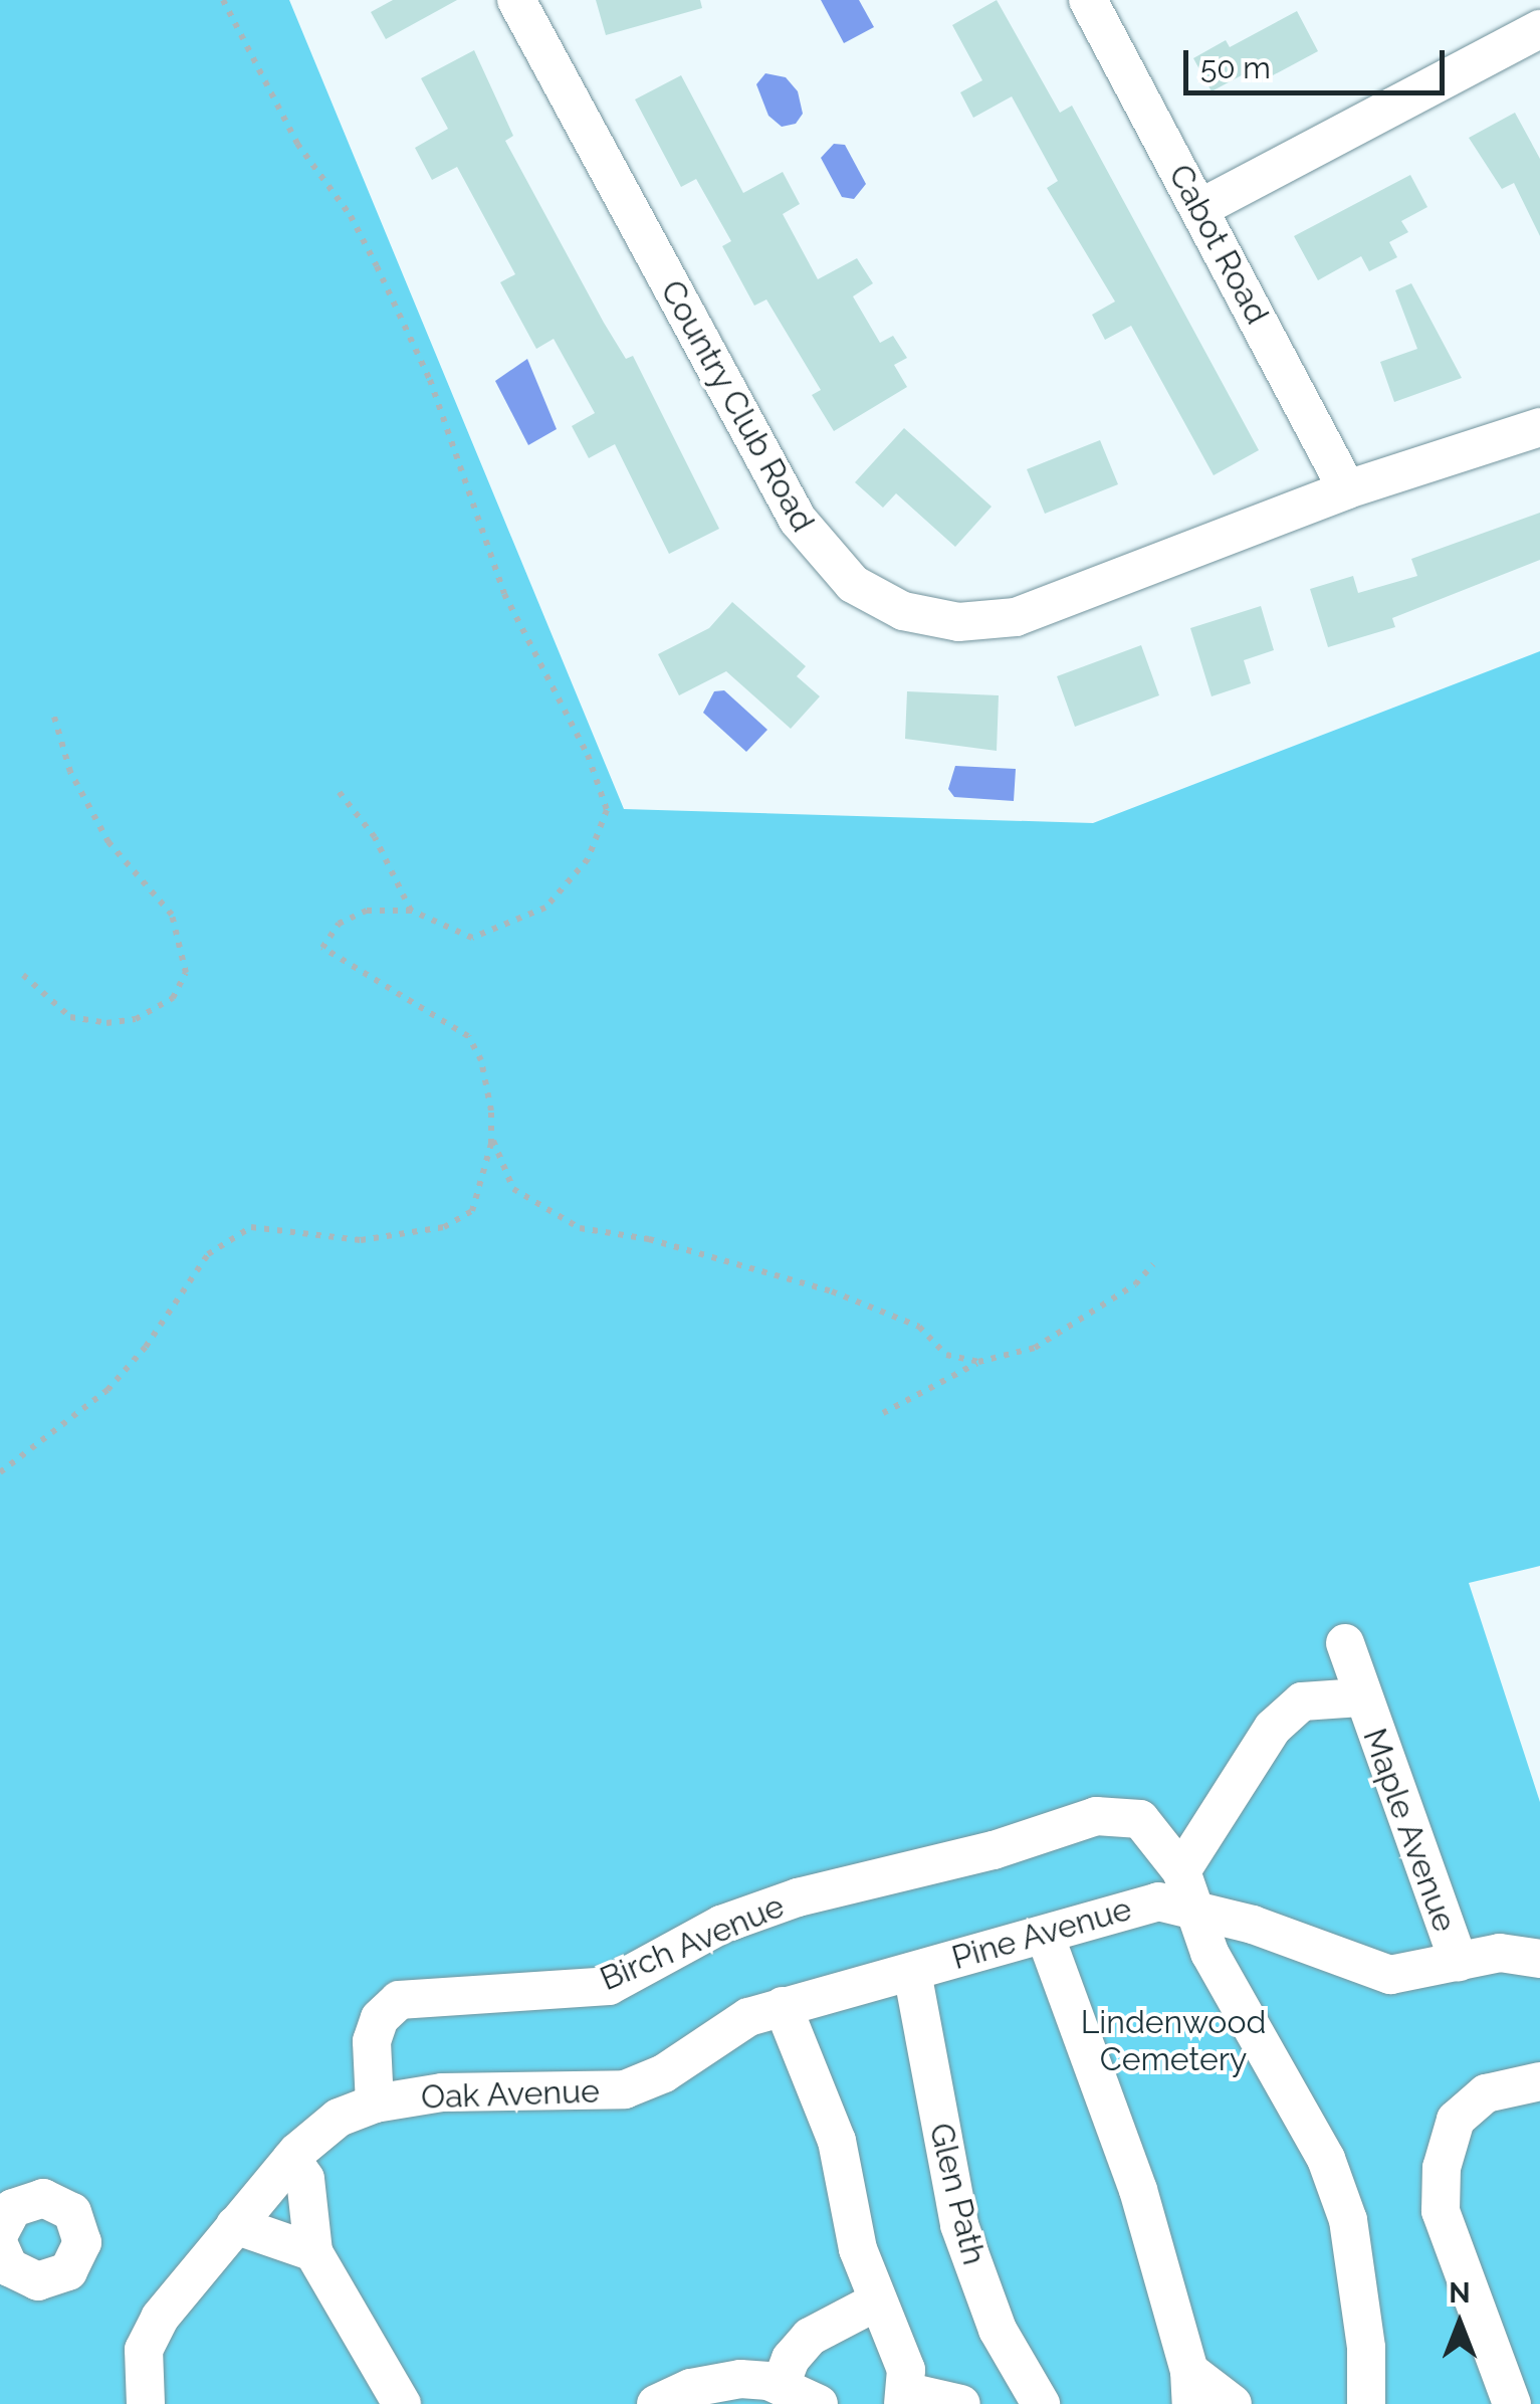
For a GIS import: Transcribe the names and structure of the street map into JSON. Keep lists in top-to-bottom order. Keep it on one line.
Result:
{"streets":{"street":["Cabot Road","Country Club Road","Maple Avenue","Pine Avenue","Birch Avenue","Oak Avenue","Glen Path"]},"crossings":[["Cabot Road","Country Club Road"],["Maple Avenue","Pine Avenue"],["Maple Avenue","Birch Avenue"],["Pine Avenue","Birch Avenue"],["Pine Avenue","Oak Avenue"],["Pine Avenue","Glen Path"],["Birch Avenue","Oak Avenue"]],"parks":["Lindenwood Cemetery"],"scale_bar":"50 m","north":"top"}
